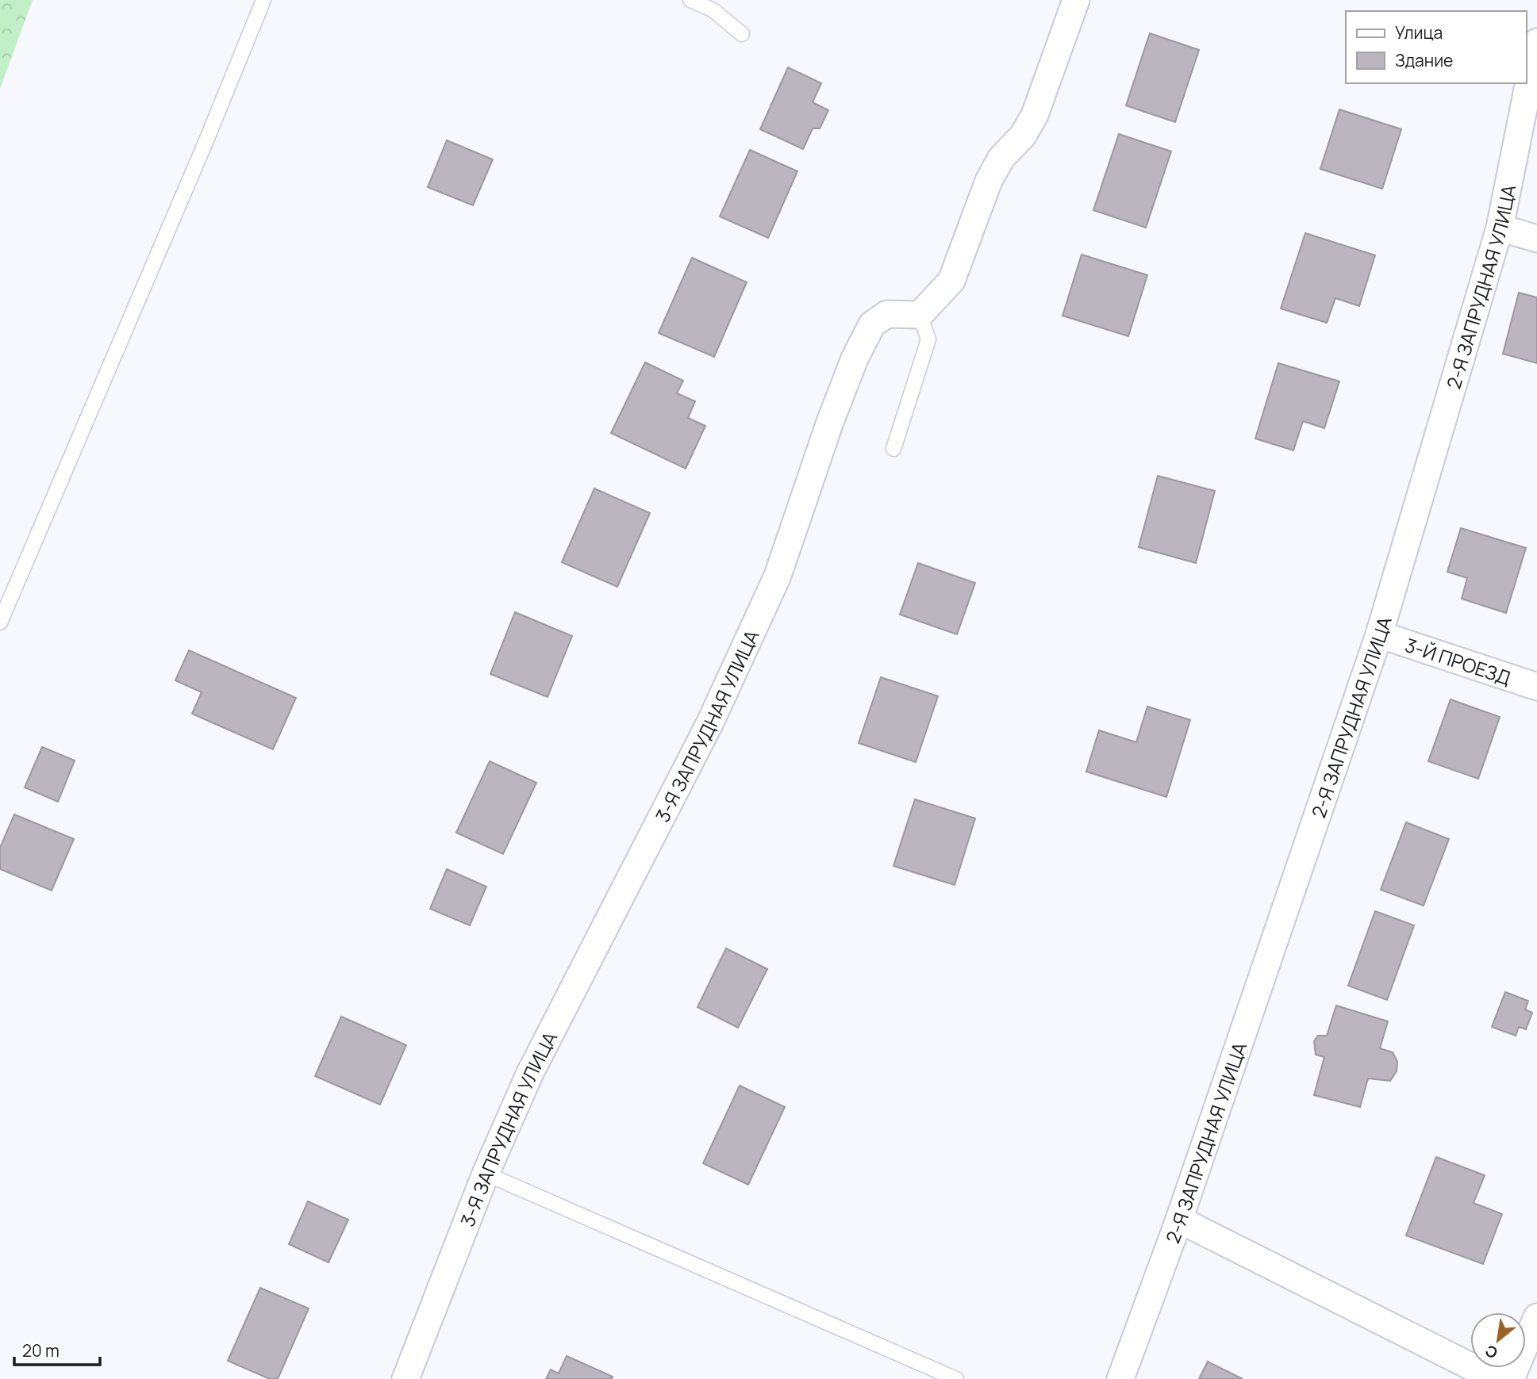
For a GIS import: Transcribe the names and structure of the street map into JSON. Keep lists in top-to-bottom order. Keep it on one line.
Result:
{"streets":{"street":["2-Я ЗАПРУДНАЯ УЛИЦА","3-Й ПРОЕЗД","3-Я ЗАПРУДНАЯ УЛИЦА"]},"crossings":[["2-Я ЗАПРУДНАЯ УЛИЦА","3-Й ПРОЕЗД"]],"legend":["Улица","Здание"],"scale_bar":"20 m","north":"bottom left"}
